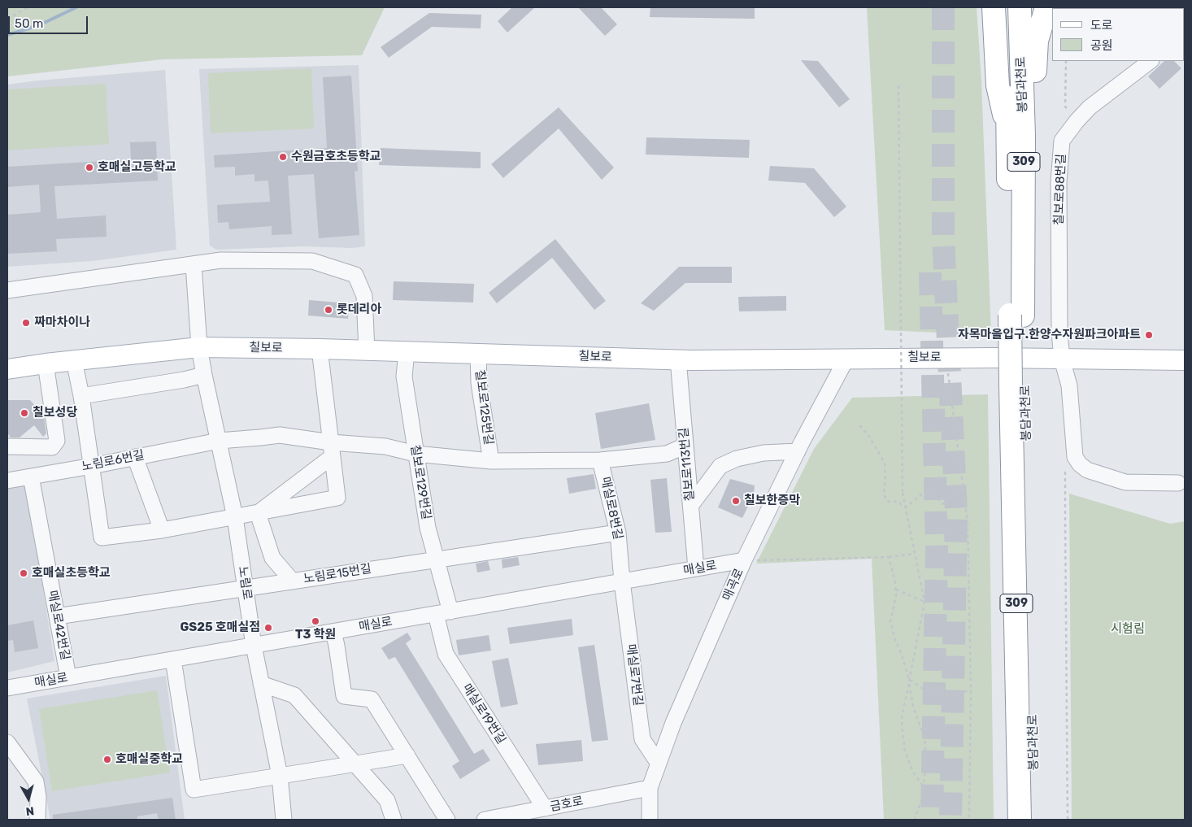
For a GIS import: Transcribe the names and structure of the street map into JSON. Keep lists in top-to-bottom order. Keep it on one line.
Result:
{"streets":{"highway":["봉담과천로","309"],"main road":["칠보로"],"street":["칠보로88번길","칠보로125번길","노림로6번길","칠보로113번길","칠보로129번길","매실로8번길","매실로","노림로15번길","노림로","매곡로","매실로42번길","매실로7번길","매실로19번길","금호로"]},"crossings":[["칠보로88번길","칠보로"],["칠보로","칠보로125번길"],["칠보로","칠보로113번길"],["칠보로","칠보로129번길"],["칠보로","노림로"],["칠보로","매곡로"],["칠보로125번길","노림로6번길"],["노림로6번길","칠보로113번길"],["노림로6번길","칠보로129번길"],["노림로6번길","매실로8번길"],["노림로6번길","노림로"],["노림로6번길","매실로42번길"],["칠보로113번길","매실로"],["칠보로129번길","매실로"],["칠보로129번길","노림로15번길"],["칠보로129번길","매실로19번길"],["매실로8번길","매실로"],["매실로8번길","노림로15번길"],["매실로8번길","매실로7번길"],["매실로","노림로"],["매실로","매곡로"],["매실로","매실로42번길"],["매실로","매실로7번길"],["매실로","매실로19번길"],["노림로15번길","노림로"],["노림로15번길","매실로42번길"],["매곡로","매실로7번길"],["매곡로","금호로"],["매실로19번길","금호로"]],"parks":["시험림"],"places":["수원금호초등학교","호매실고등학교","롯데리아","짜마차이나","자목마을입구.한양수자원파크아파트","칠보성당","칠보한증막","호매실초등학교","T3 학원","GS25 호매실점","호매실중학교"],"legend":["도로","공원"],"scale_bar":"50 m","north":"bottom"}
